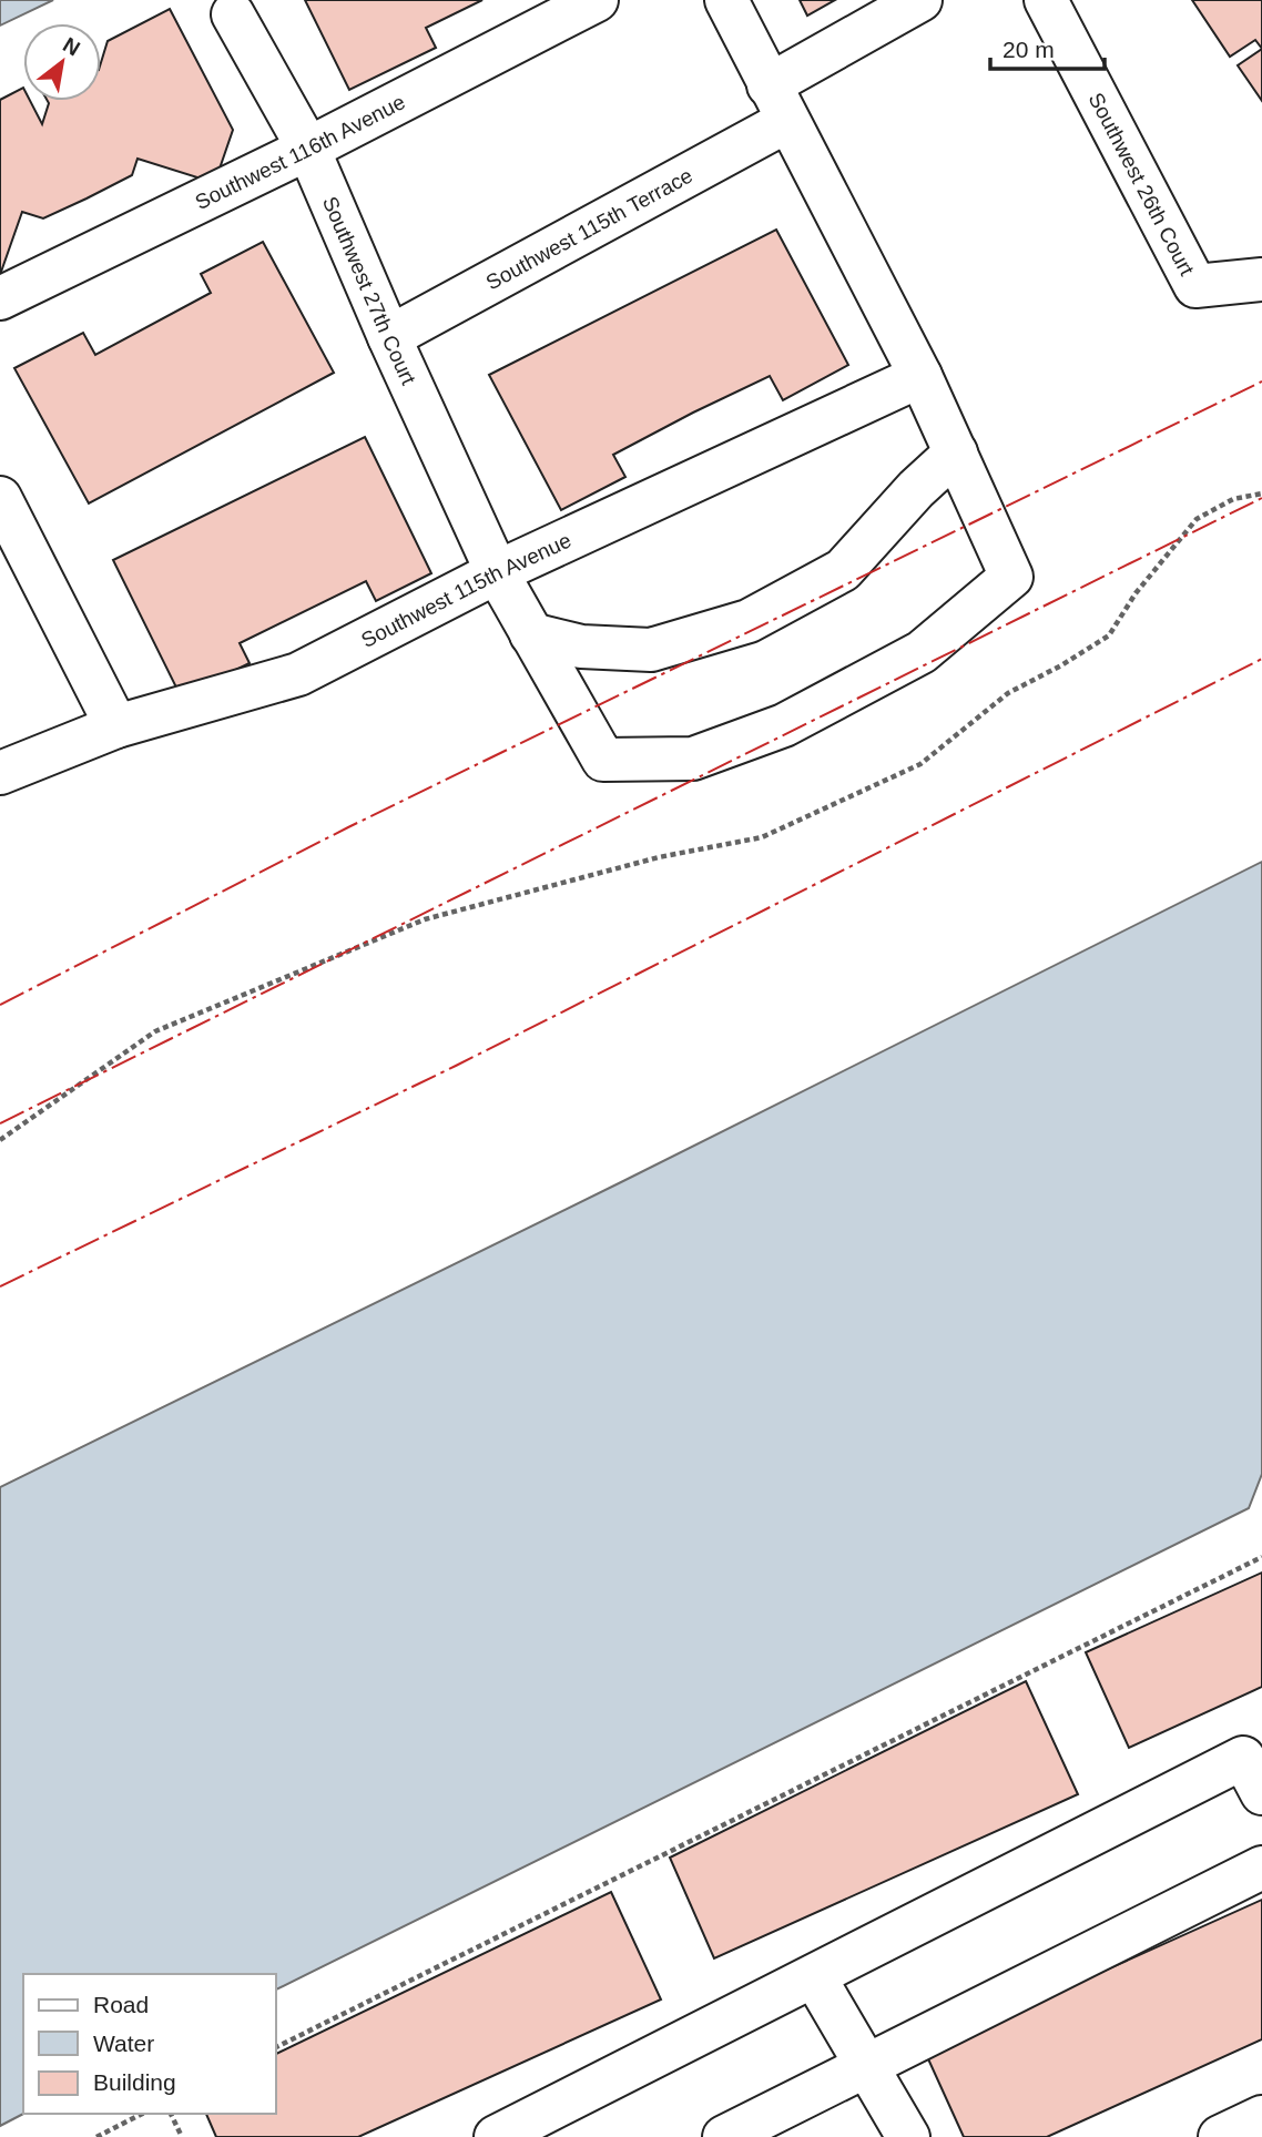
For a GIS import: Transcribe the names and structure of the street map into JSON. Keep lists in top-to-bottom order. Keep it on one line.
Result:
{"streets":{"street":["Southwest 116th Avenue","Southwest 26th Court","Southwest 115th Terrace","Southwest 27th Court","Southwest 115th Avenue"]},"crossings":[["Southwest 116th Avenue","Southwest 27th Court"],["Southwest 115th Terrace","Southwest 27th Court"],["Southwest 27th Court","Southwest 115th Avenue"]],"legend":["Road","Water","Building"],"scale_bar":"20 m","north":"top right"}
